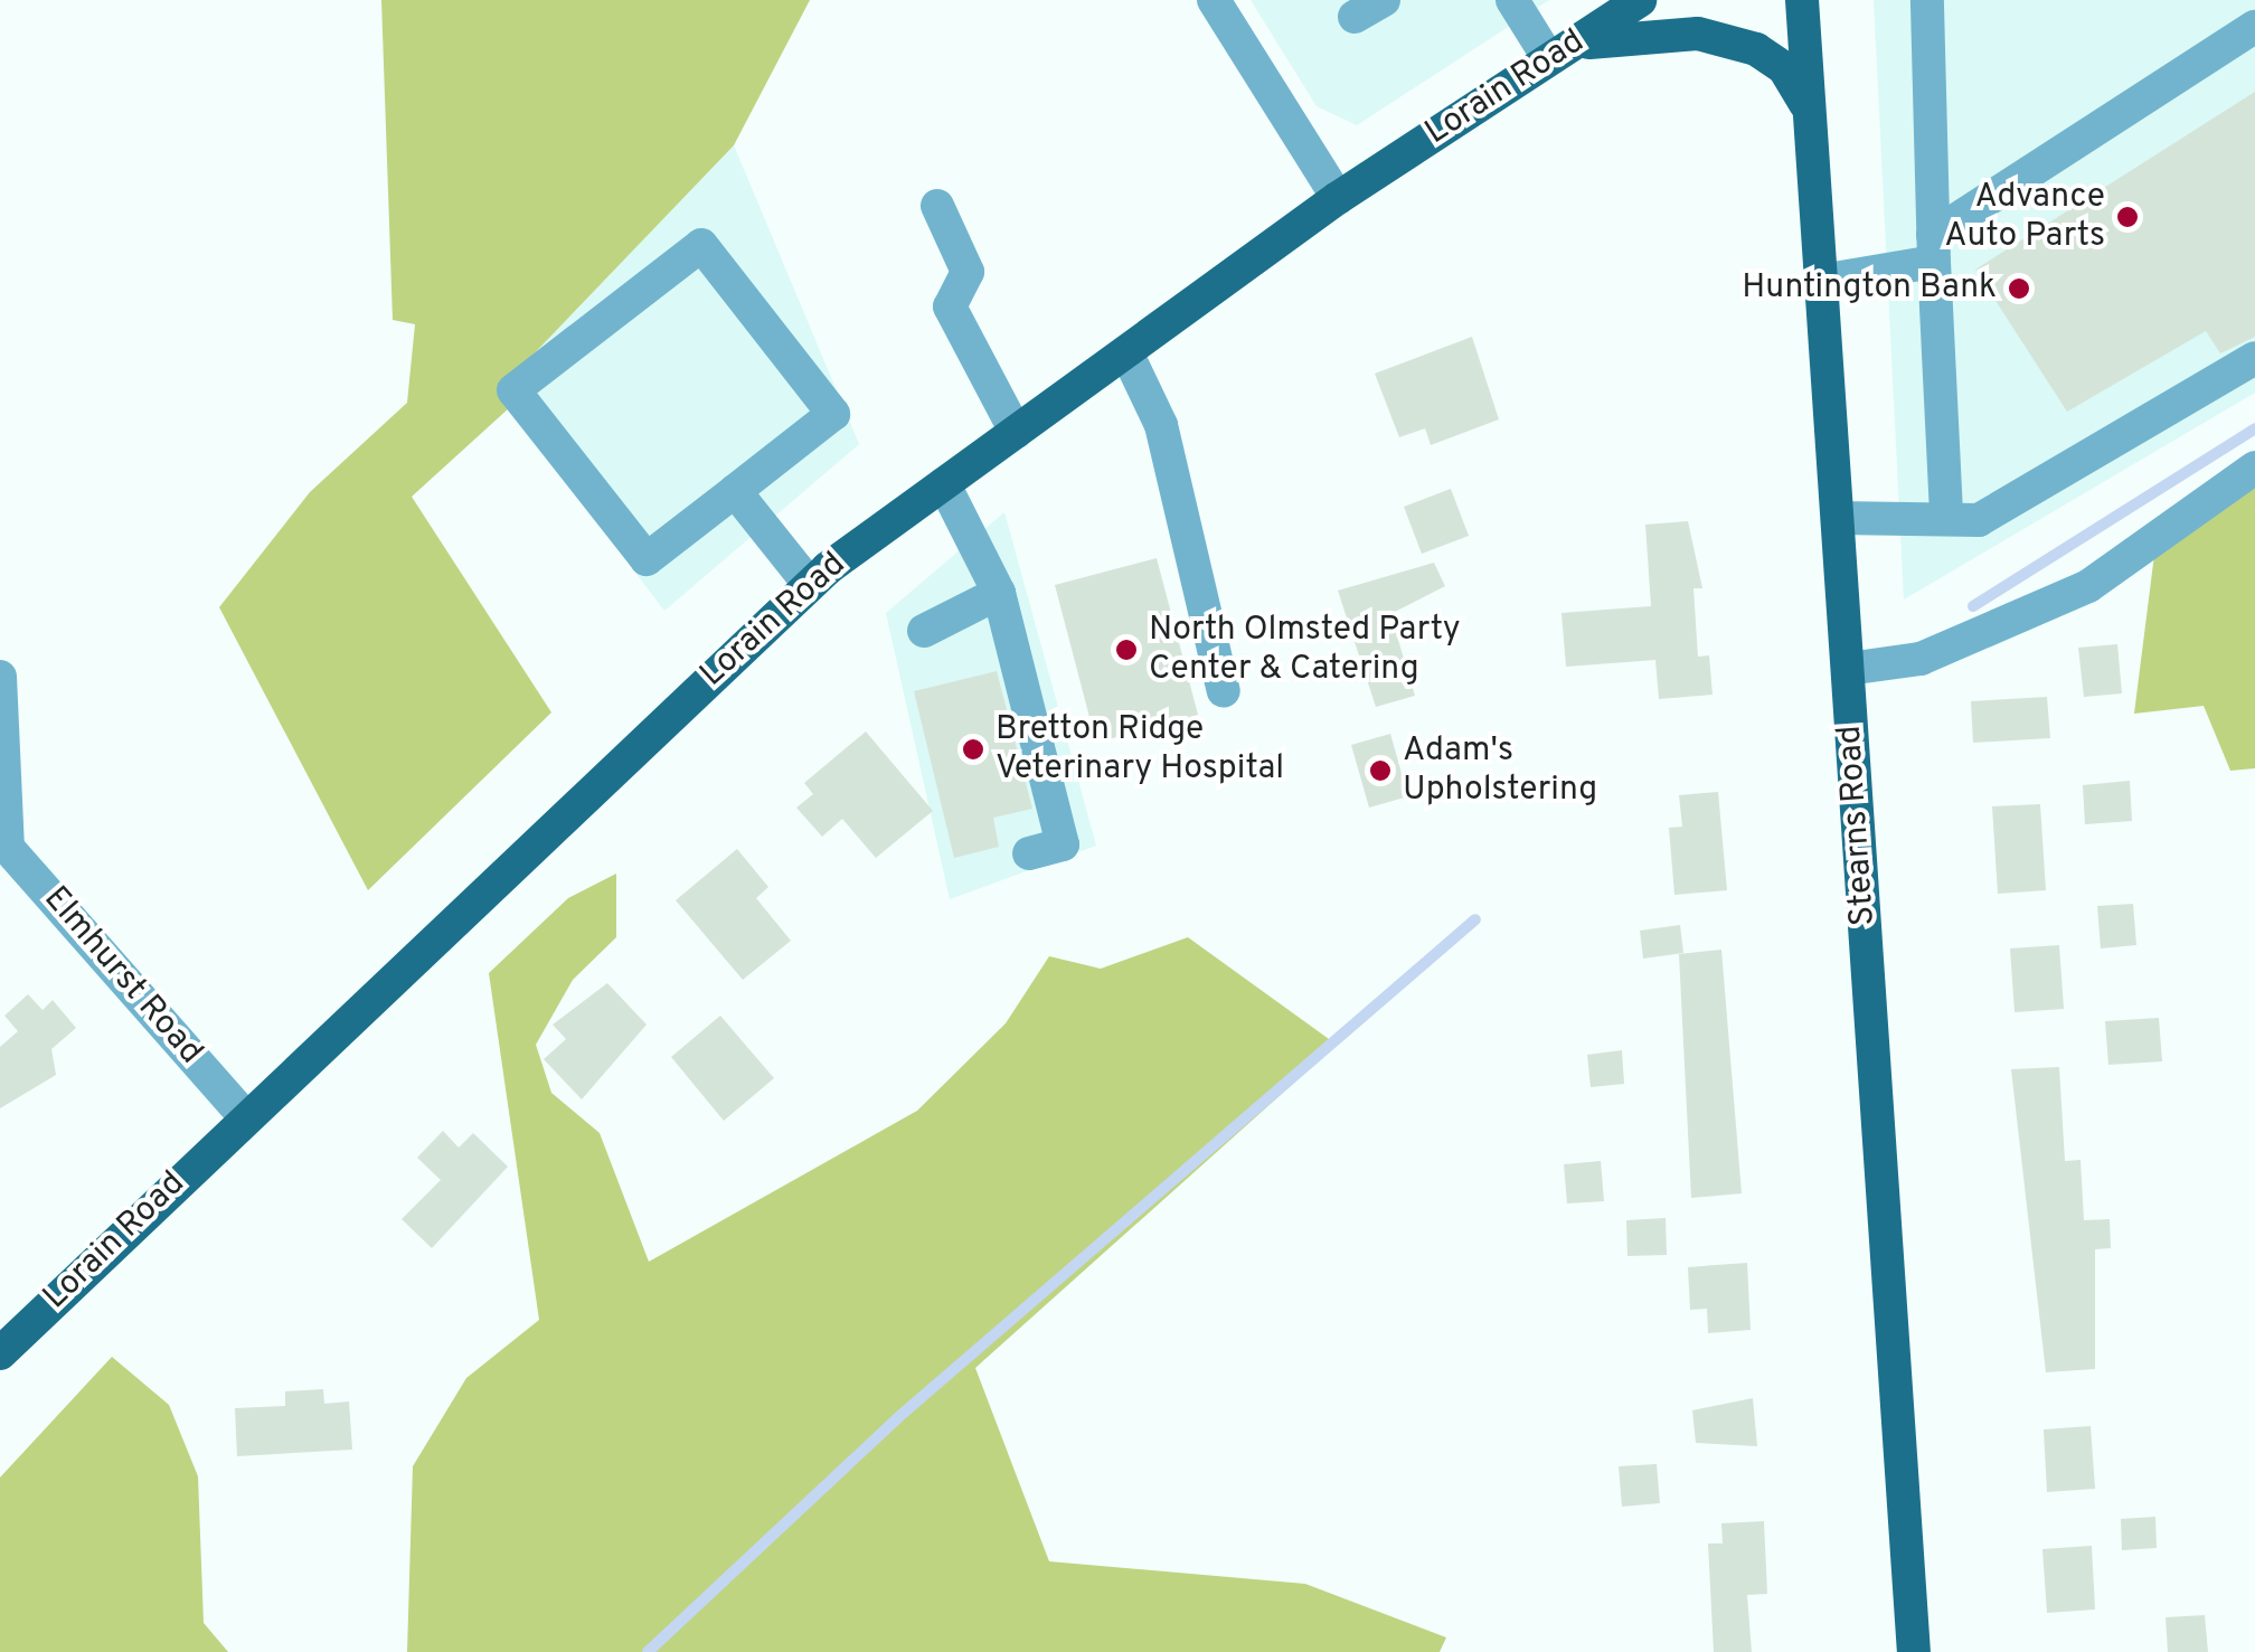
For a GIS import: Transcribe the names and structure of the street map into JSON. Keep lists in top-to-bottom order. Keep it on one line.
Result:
{"streets":{"main road":["Lorain Road","Stearns Road"],"street":["Elmhurst Road"]},"crossings":[["Lorain Road","Elmhurst Road"]],"places":["Advance Auto Parts","Huntington Bank","North Olmsted Party Center & Catering","Bretton Ridge Veterinary Hospital","Adam's Upholstering"]}
